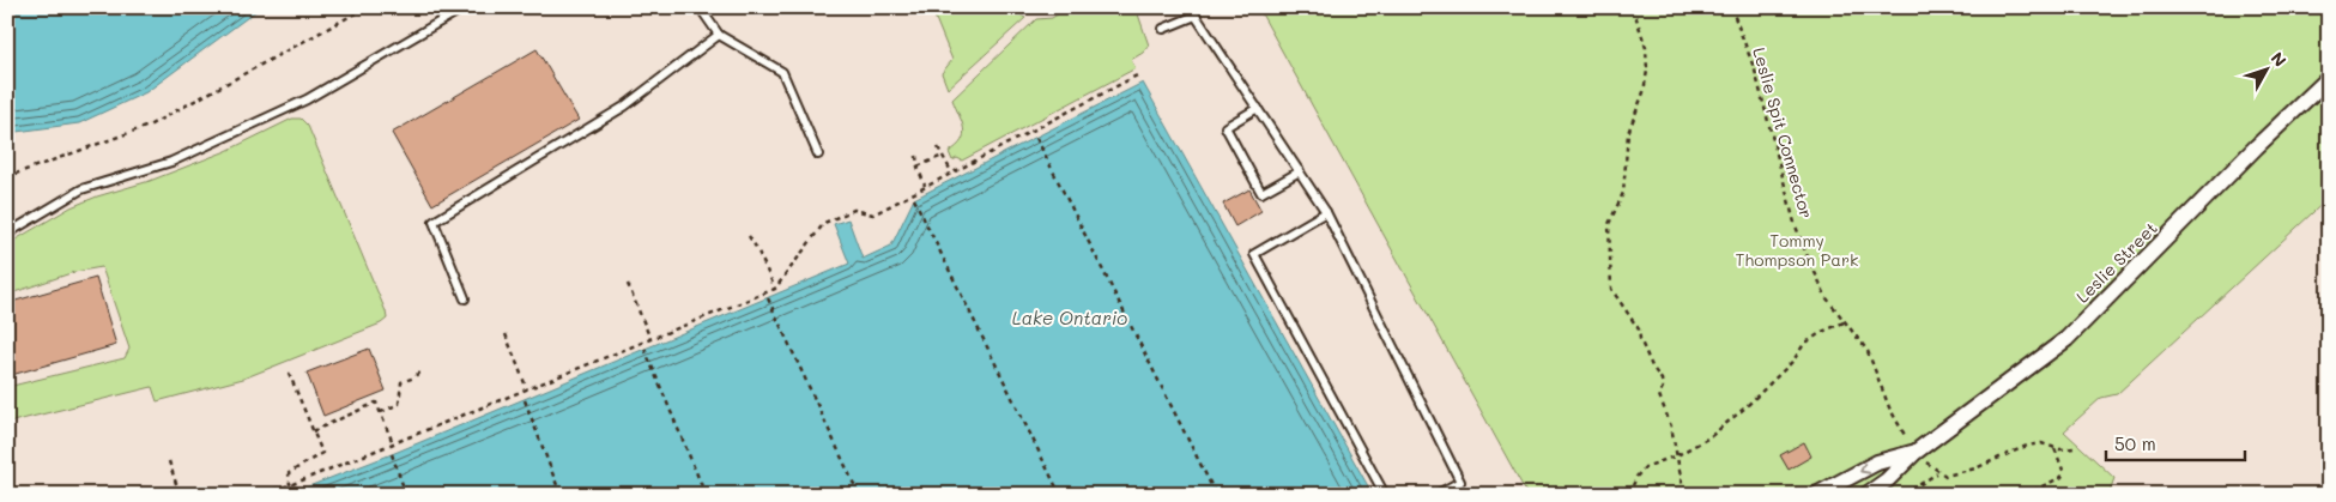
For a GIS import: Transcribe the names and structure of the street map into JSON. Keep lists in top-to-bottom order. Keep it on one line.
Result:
{"streets":{"street":["Leslie Street"],"path":["Leslie Spit Connector"]},"crossings":[["Leslie Spit Connector","Leslie Street"]],"water":["Lake Ontario"],"parks":["Tommy Thompson Park"],"scale_bar":"50 m","north":"top right"}
